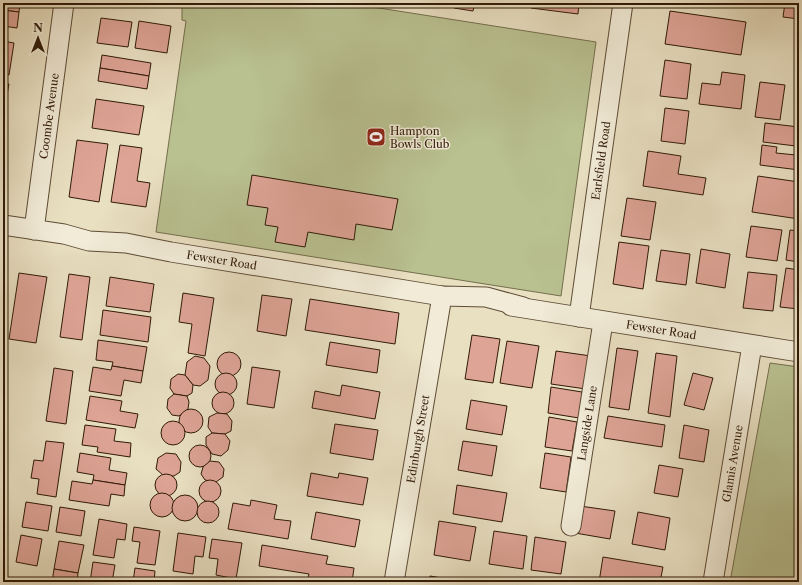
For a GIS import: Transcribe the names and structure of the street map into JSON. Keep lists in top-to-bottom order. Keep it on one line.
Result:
{"streets":{"street":["Coombe Avenue","Earlsfield Road","Fewster Road","Langside Lane","Edinburgh Street","Glamis Avenue"]},"crossings":[["Coombe Avenue","Fewster Road"],["Earlsfield Road","Fewster Road"],["Fewster Road","Langside Lane"],["Fewster Road","Edinburgh Street"],["Fewster Road","Glamis Avenue"]],"places":{"sports":["Hampton Bowls Club"]},"north":"top"}
